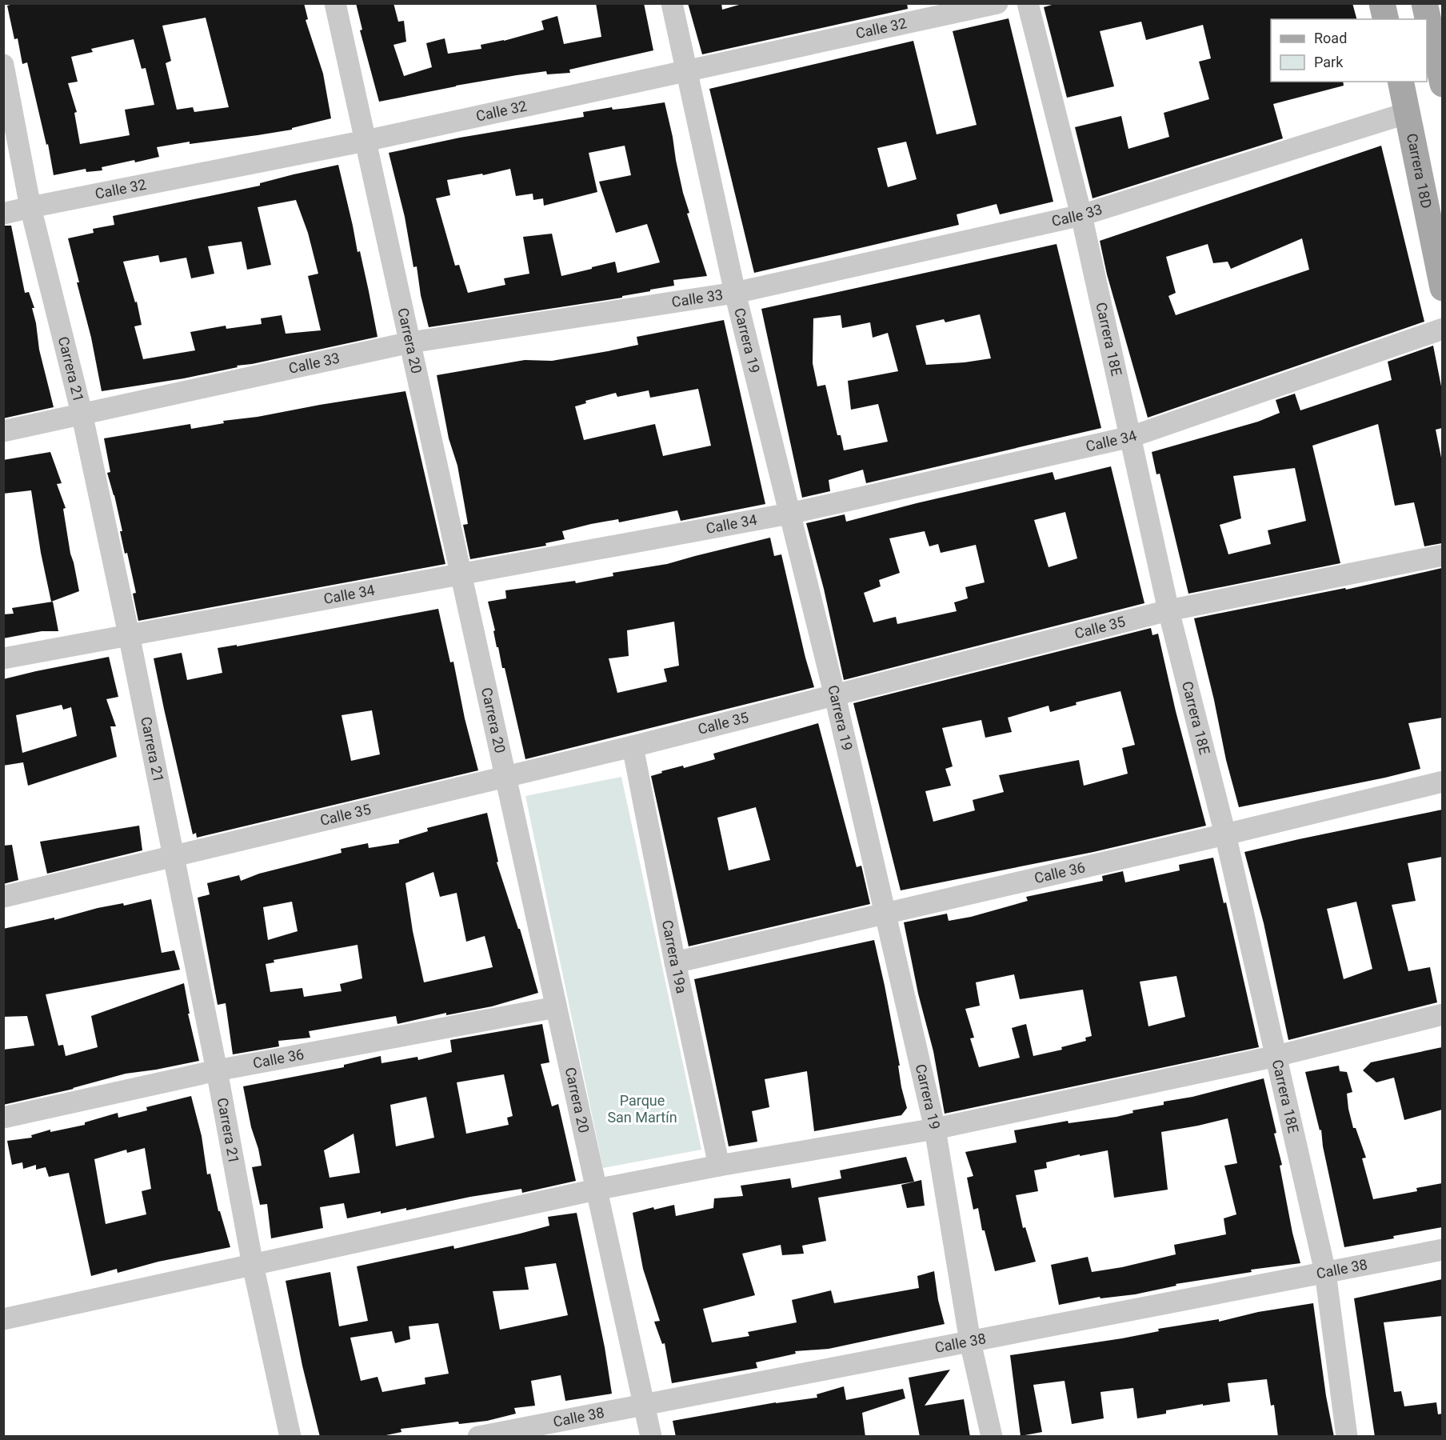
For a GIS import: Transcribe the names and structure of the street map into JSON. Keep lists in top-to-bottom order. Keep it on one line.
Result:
{"streets":{"main road":["Carrera 18D"],"street":["Calle 32","Calle 33","Carrera 18E","Carrera 20","Carrera 19","Carrera 21","Calle 34","Calle 35","Calle 36","Carrera 19a","Calle 38"]},"crossings":[["Calle 32","Carrera 20"],["Calle 32","Carrera 19"],["Calle 32","Carrera 21"],["Carrera 18D","Calle 33"],["Calle 33","Carrera 18E"],["Calle 33","Carrera 20"],["Calle 33","Carrera 19"],["Calle 33","Carrera 21"],["Carrera 18E","Calle 34"],["Carrera 18E","Calle 35"],["Carrera 18E","Calle 36"],["Carrera 18E","Calle 38"],["Carrera 20","Calle 34"],["Carrera 20","Calle 35"],["Carrera 20","Calle 36"],["Carrera 20","Calle 38"],["Carrera 19","Calle 34"],["Carrera 19","Calle 35"],["Carrera 19","Calle 36"],["Carrera 19","Calle 38"],["Carrera 21","Calle 34"],["Carrera 21","Calle 35"],["Carrera 21","Calle 36"],["Calle 35","Carrera 19a"],["Calle 36","Carrera 19a"]],"parks":["Parque San Martín"],"legend":["Road","Park"]}
